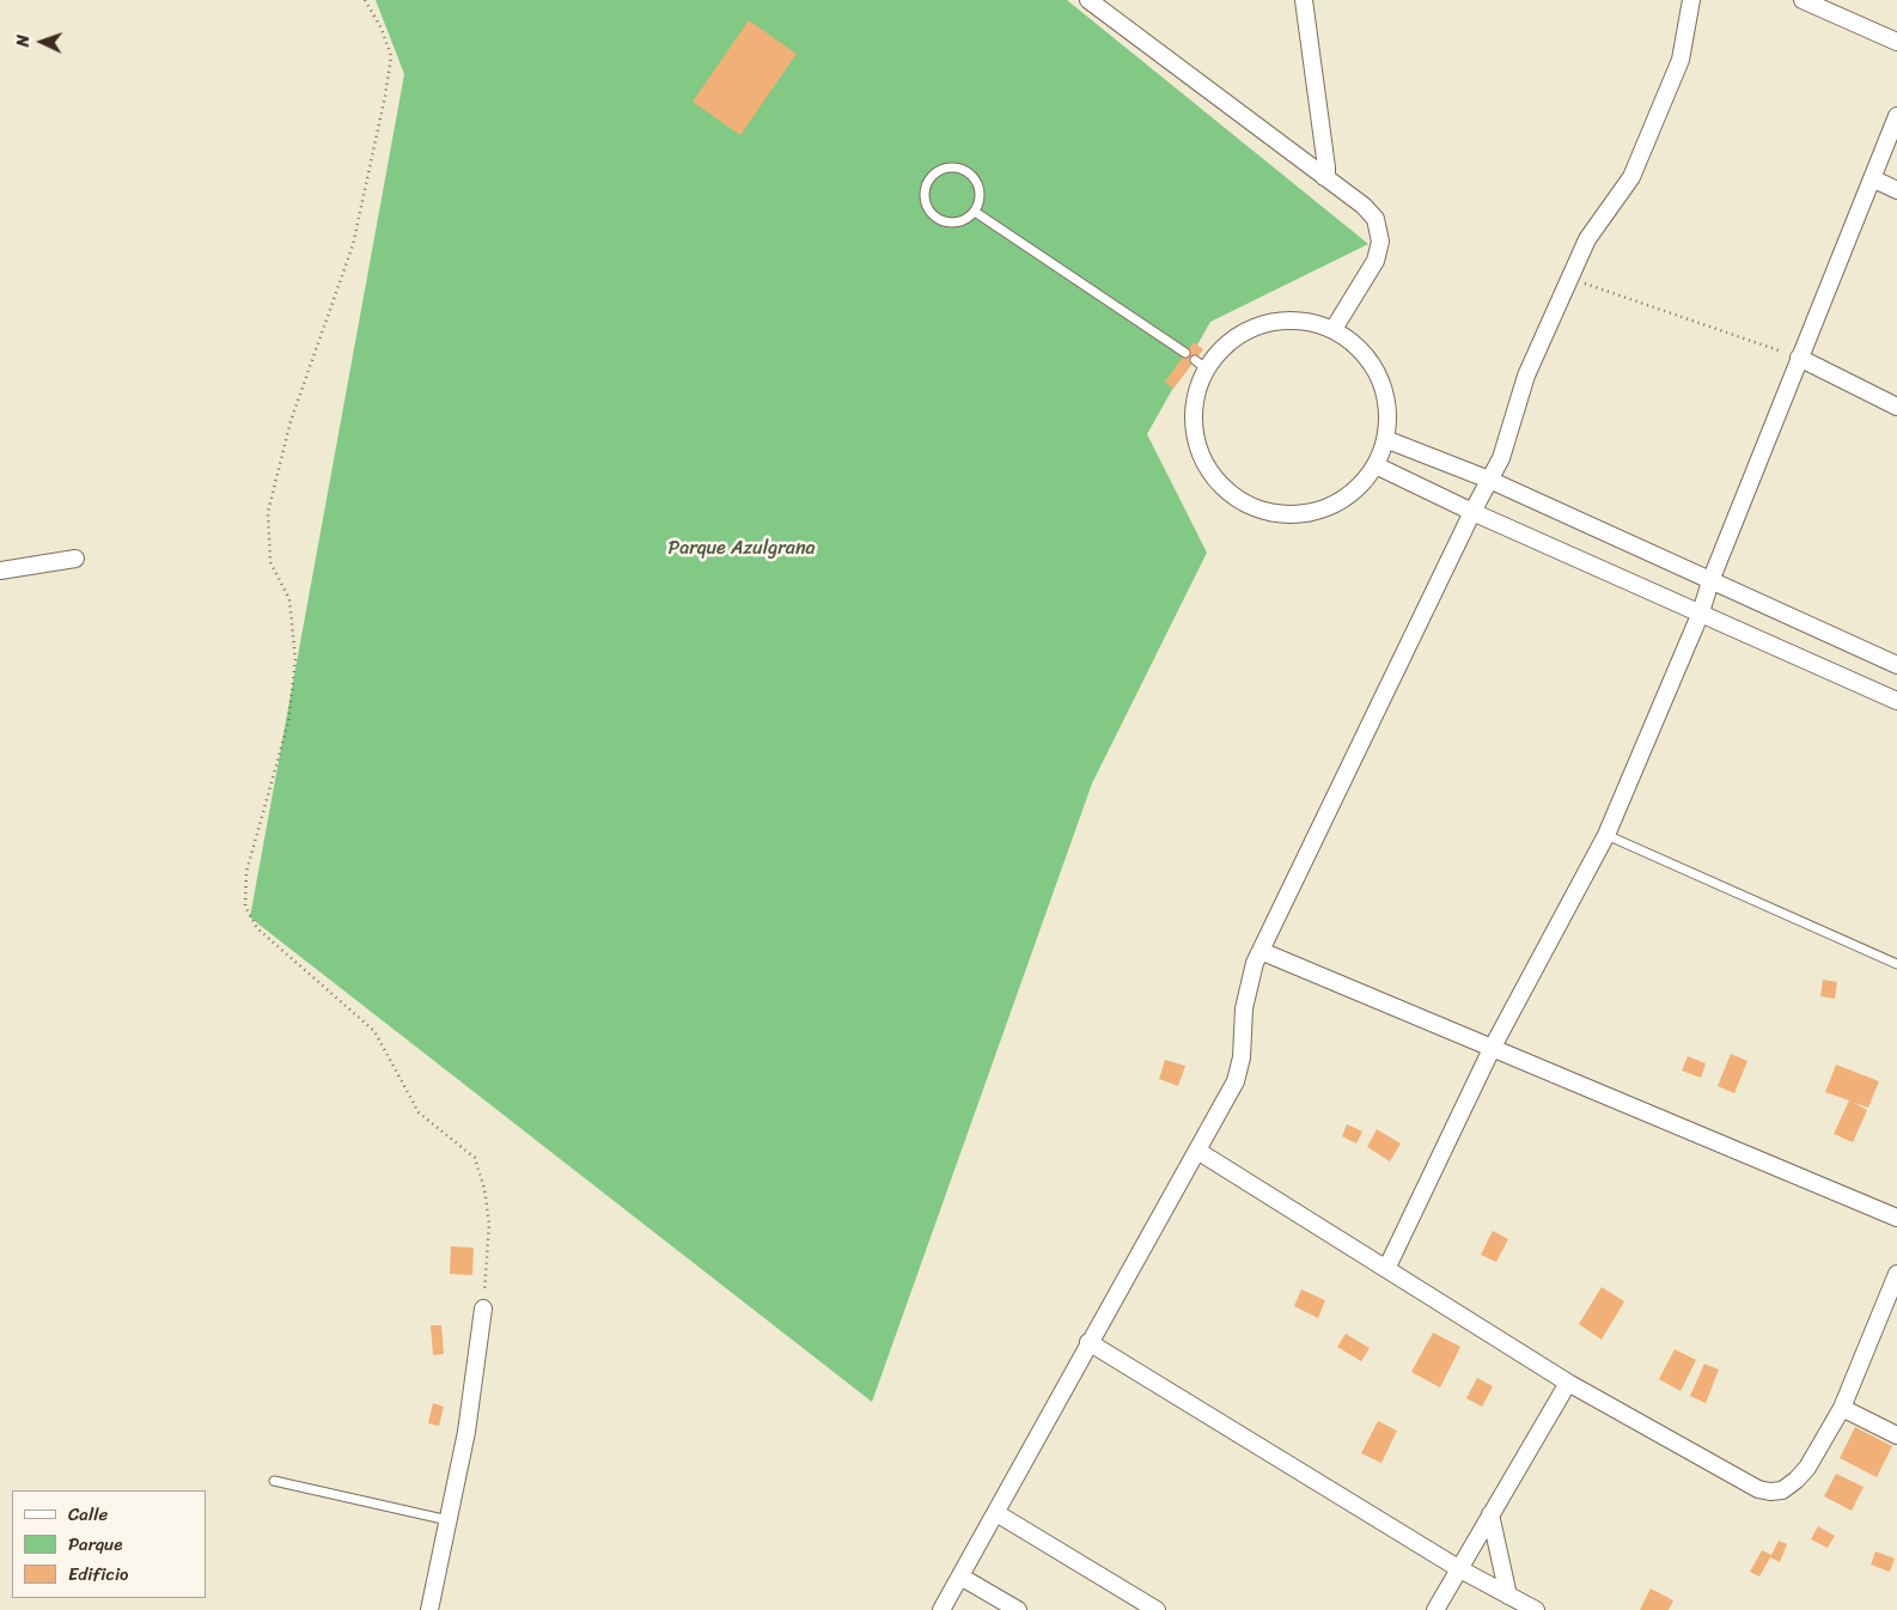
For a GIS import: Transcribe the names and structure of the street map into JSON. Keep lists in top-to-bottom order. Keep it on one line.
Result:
{"parks":["Parque Azulgrana"],"legend":["Calle","Parque","Edificio"],"north":"left"}
